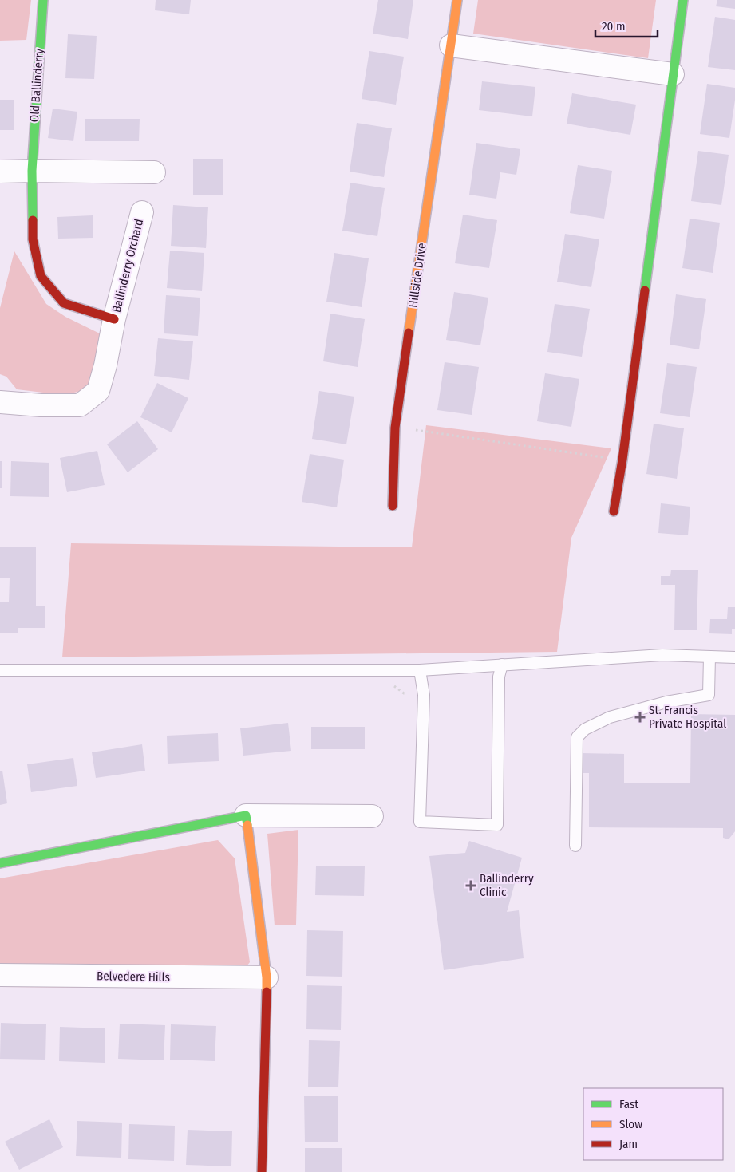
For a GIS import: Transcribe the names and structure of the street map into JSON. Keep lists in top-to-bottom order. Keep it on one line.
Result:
{"streets":{"street":["Old Ballinderry","Ballinderry Orchard","Hillside Drive","Belvedere Hills"]},"crossings":[["Old Ballinderry","Ballinderry Orchard"]],"places":{"health":["St. Francis Private Hospital","Ballinderry Clinic"]},"legend":["Fast","Slow","Jam"],"scale_bar":"20 m"}
